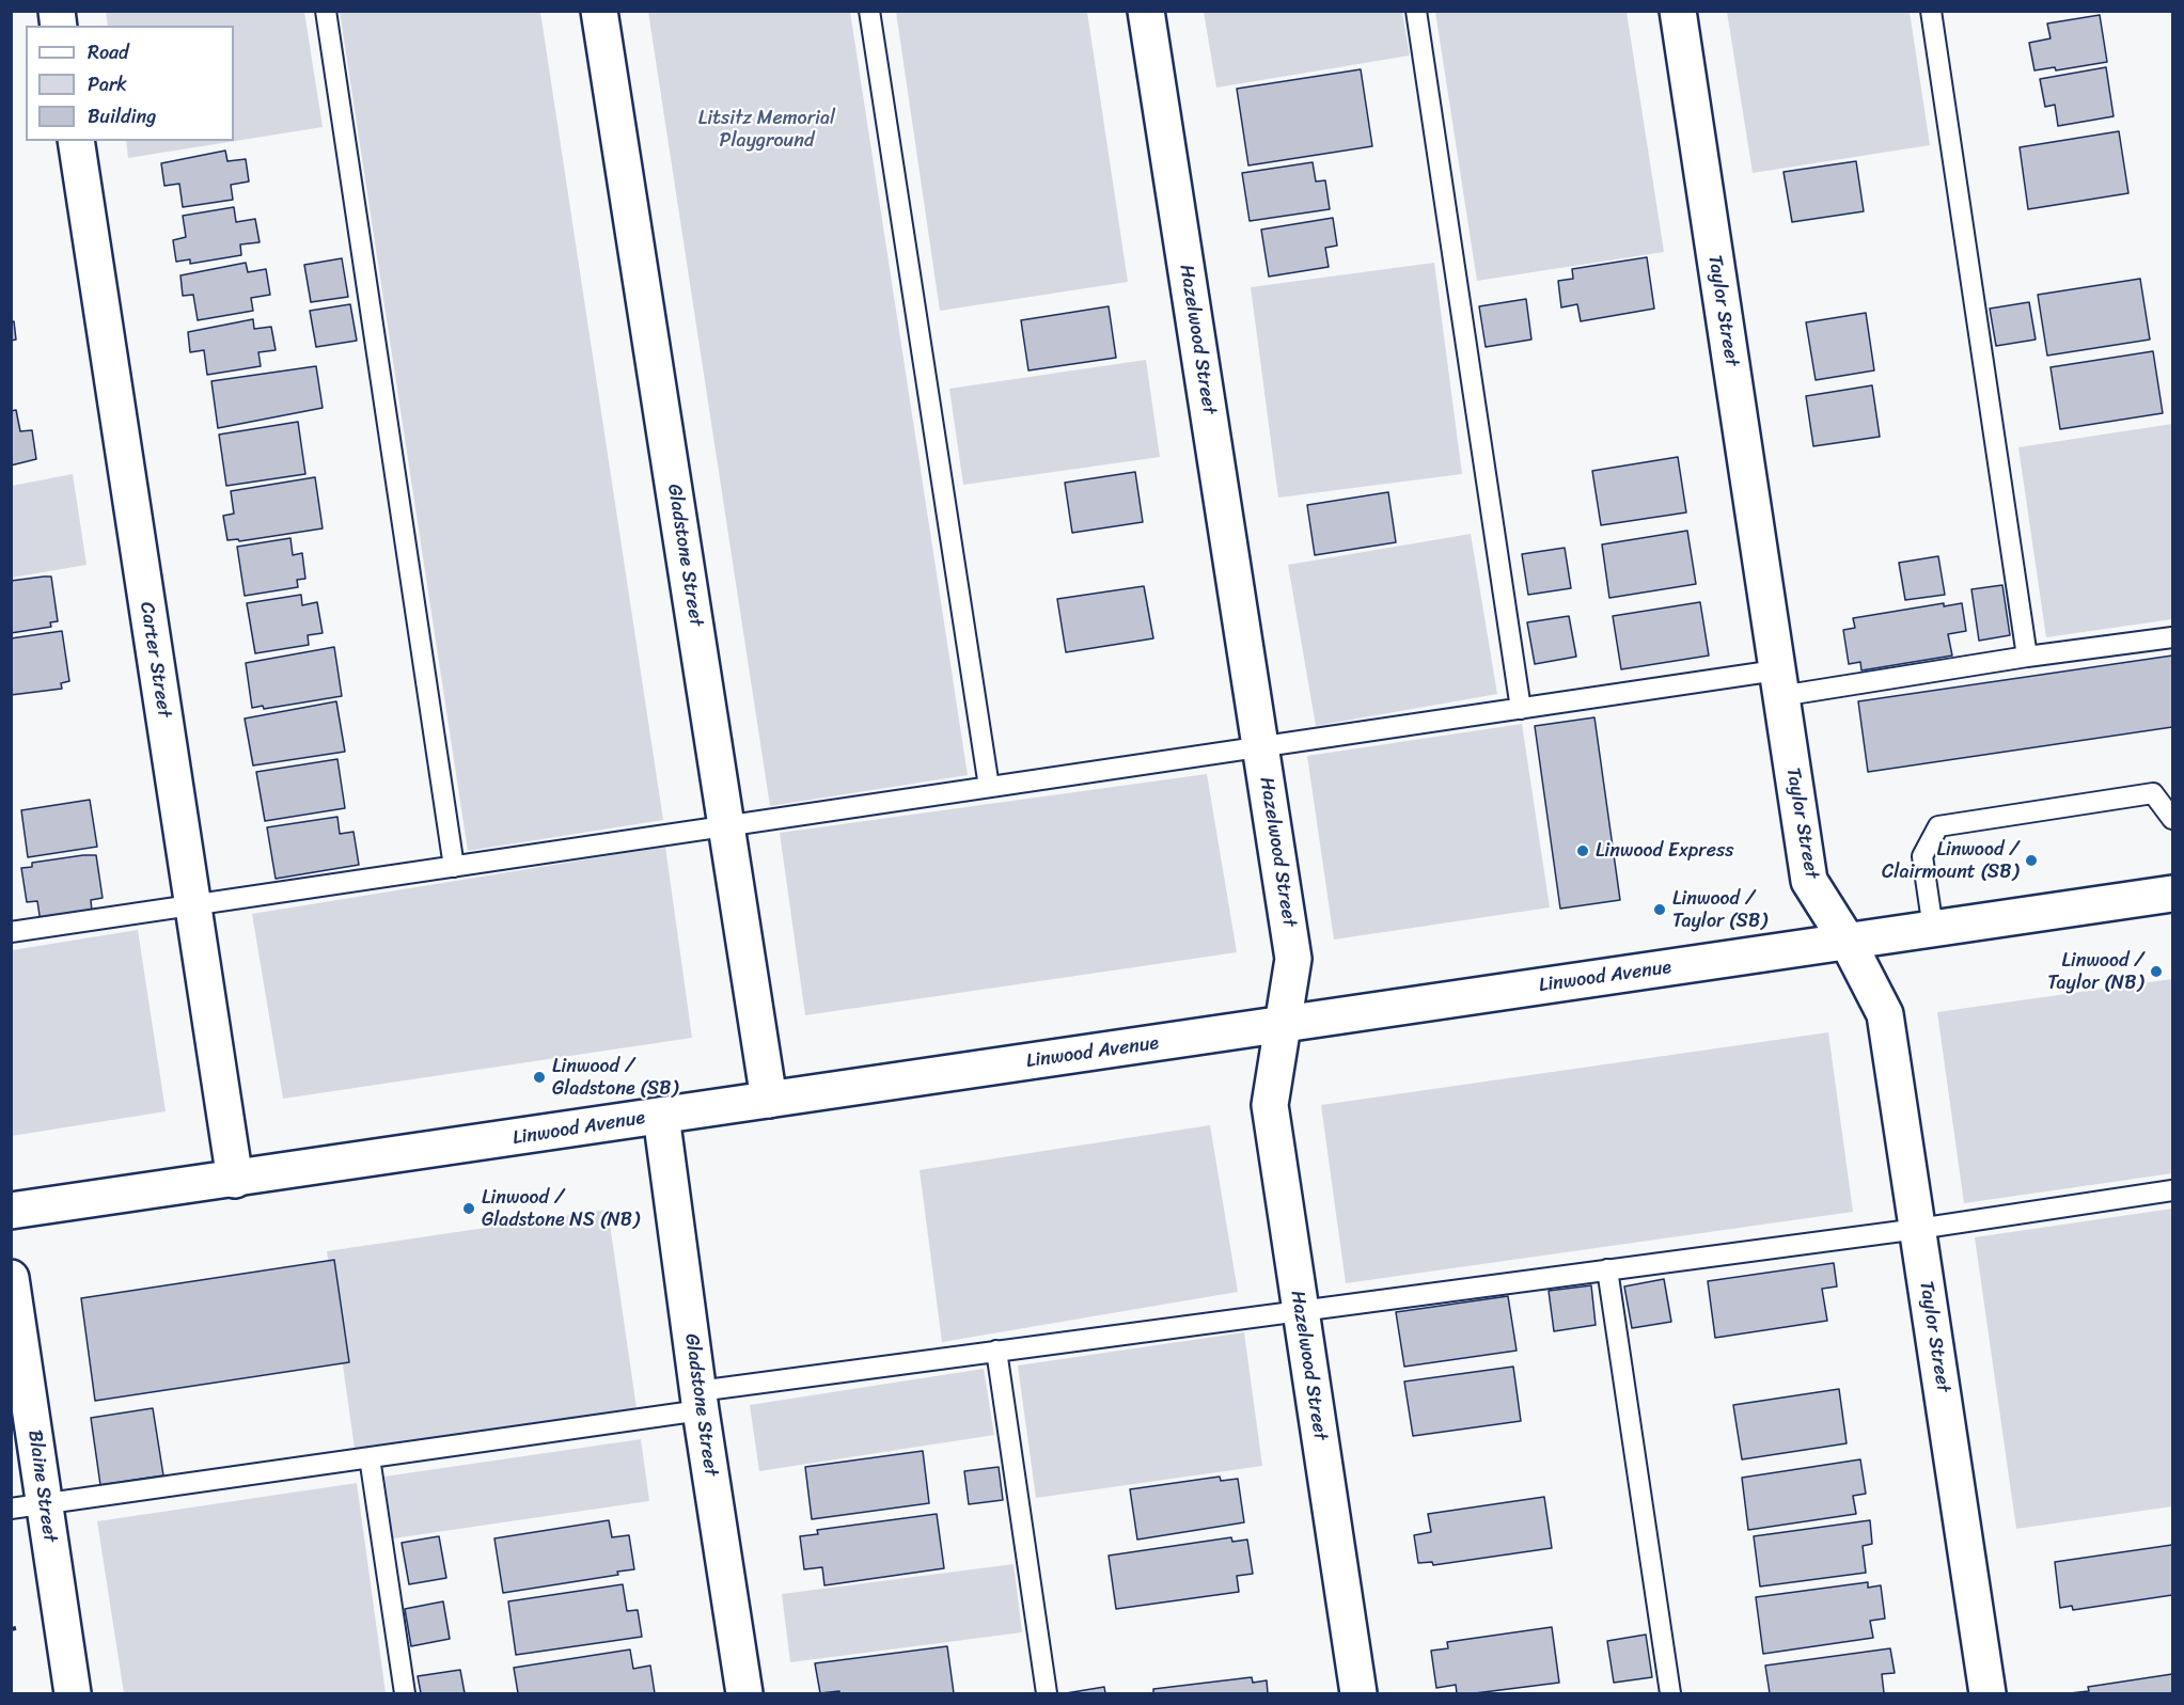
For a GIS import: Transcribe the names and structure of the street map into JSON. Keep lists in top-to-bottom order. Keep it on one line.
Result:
{"streets":{"street":["Taylor Street","Hazelwood Street","Gladstone Street","Carter Street","Linwood Avenue","Blaine Street"]},"crossings":[["Taylor Street","Linwood Avenue"],["Hazelwood Street","Linwood Avenue"],["Gladstone Street","Linwood Avenue"],["Carter Street","Linwood Avenue"]],"parks":["Litsitz Memorial Playground"],"places":["Linwood Express","Linwood / Clairmount (SB)","Linwood / Taylor (SB)","Linwood / Taylor (NB)","Linwood / Gladstone (SB)","Linwood / Gladstone NS (NB)"],"legend":["Road","Park","Building"]}
